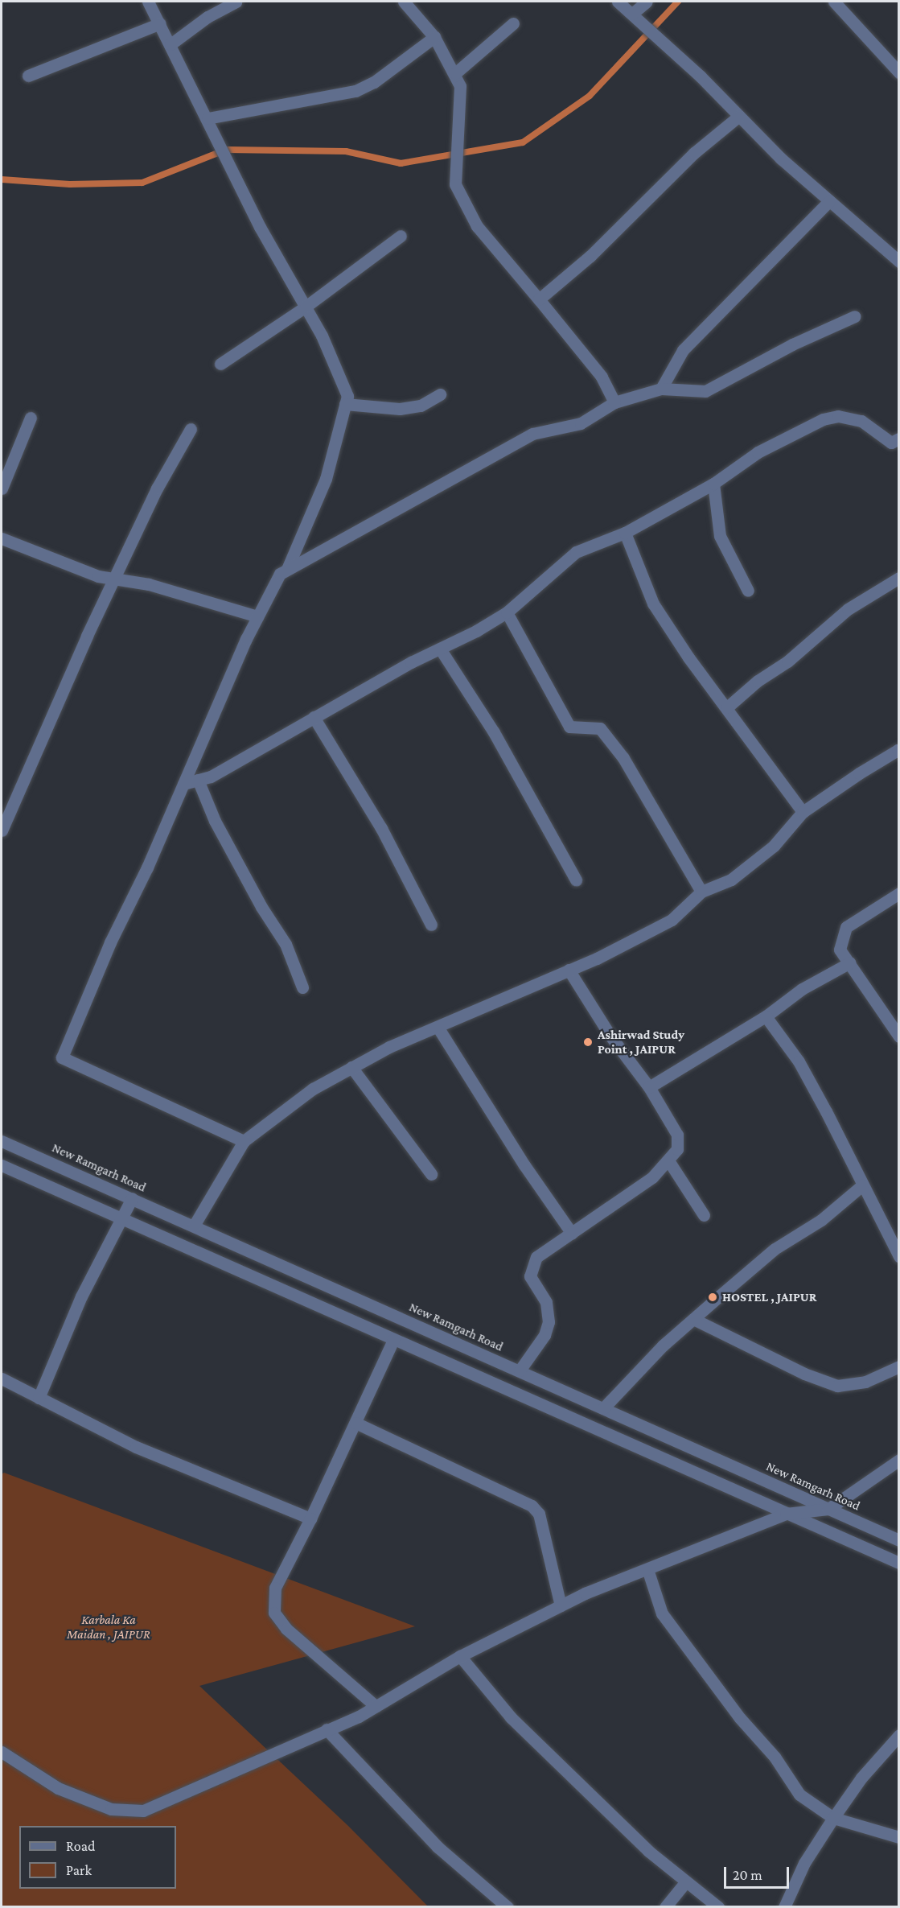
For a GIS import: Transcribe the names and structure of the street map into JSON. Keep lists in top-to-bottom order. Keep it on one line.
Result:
{"streets":{"street":["New Ramgarh Road"]},"parks":["Karbala Ka Maidan , JAIPUR"],"places":["Ashirwad Study Point , JAIPUR","HOSTEL , JAIPUR"],"legend":["Road","Park"],"scale_bar":"20 m"}
